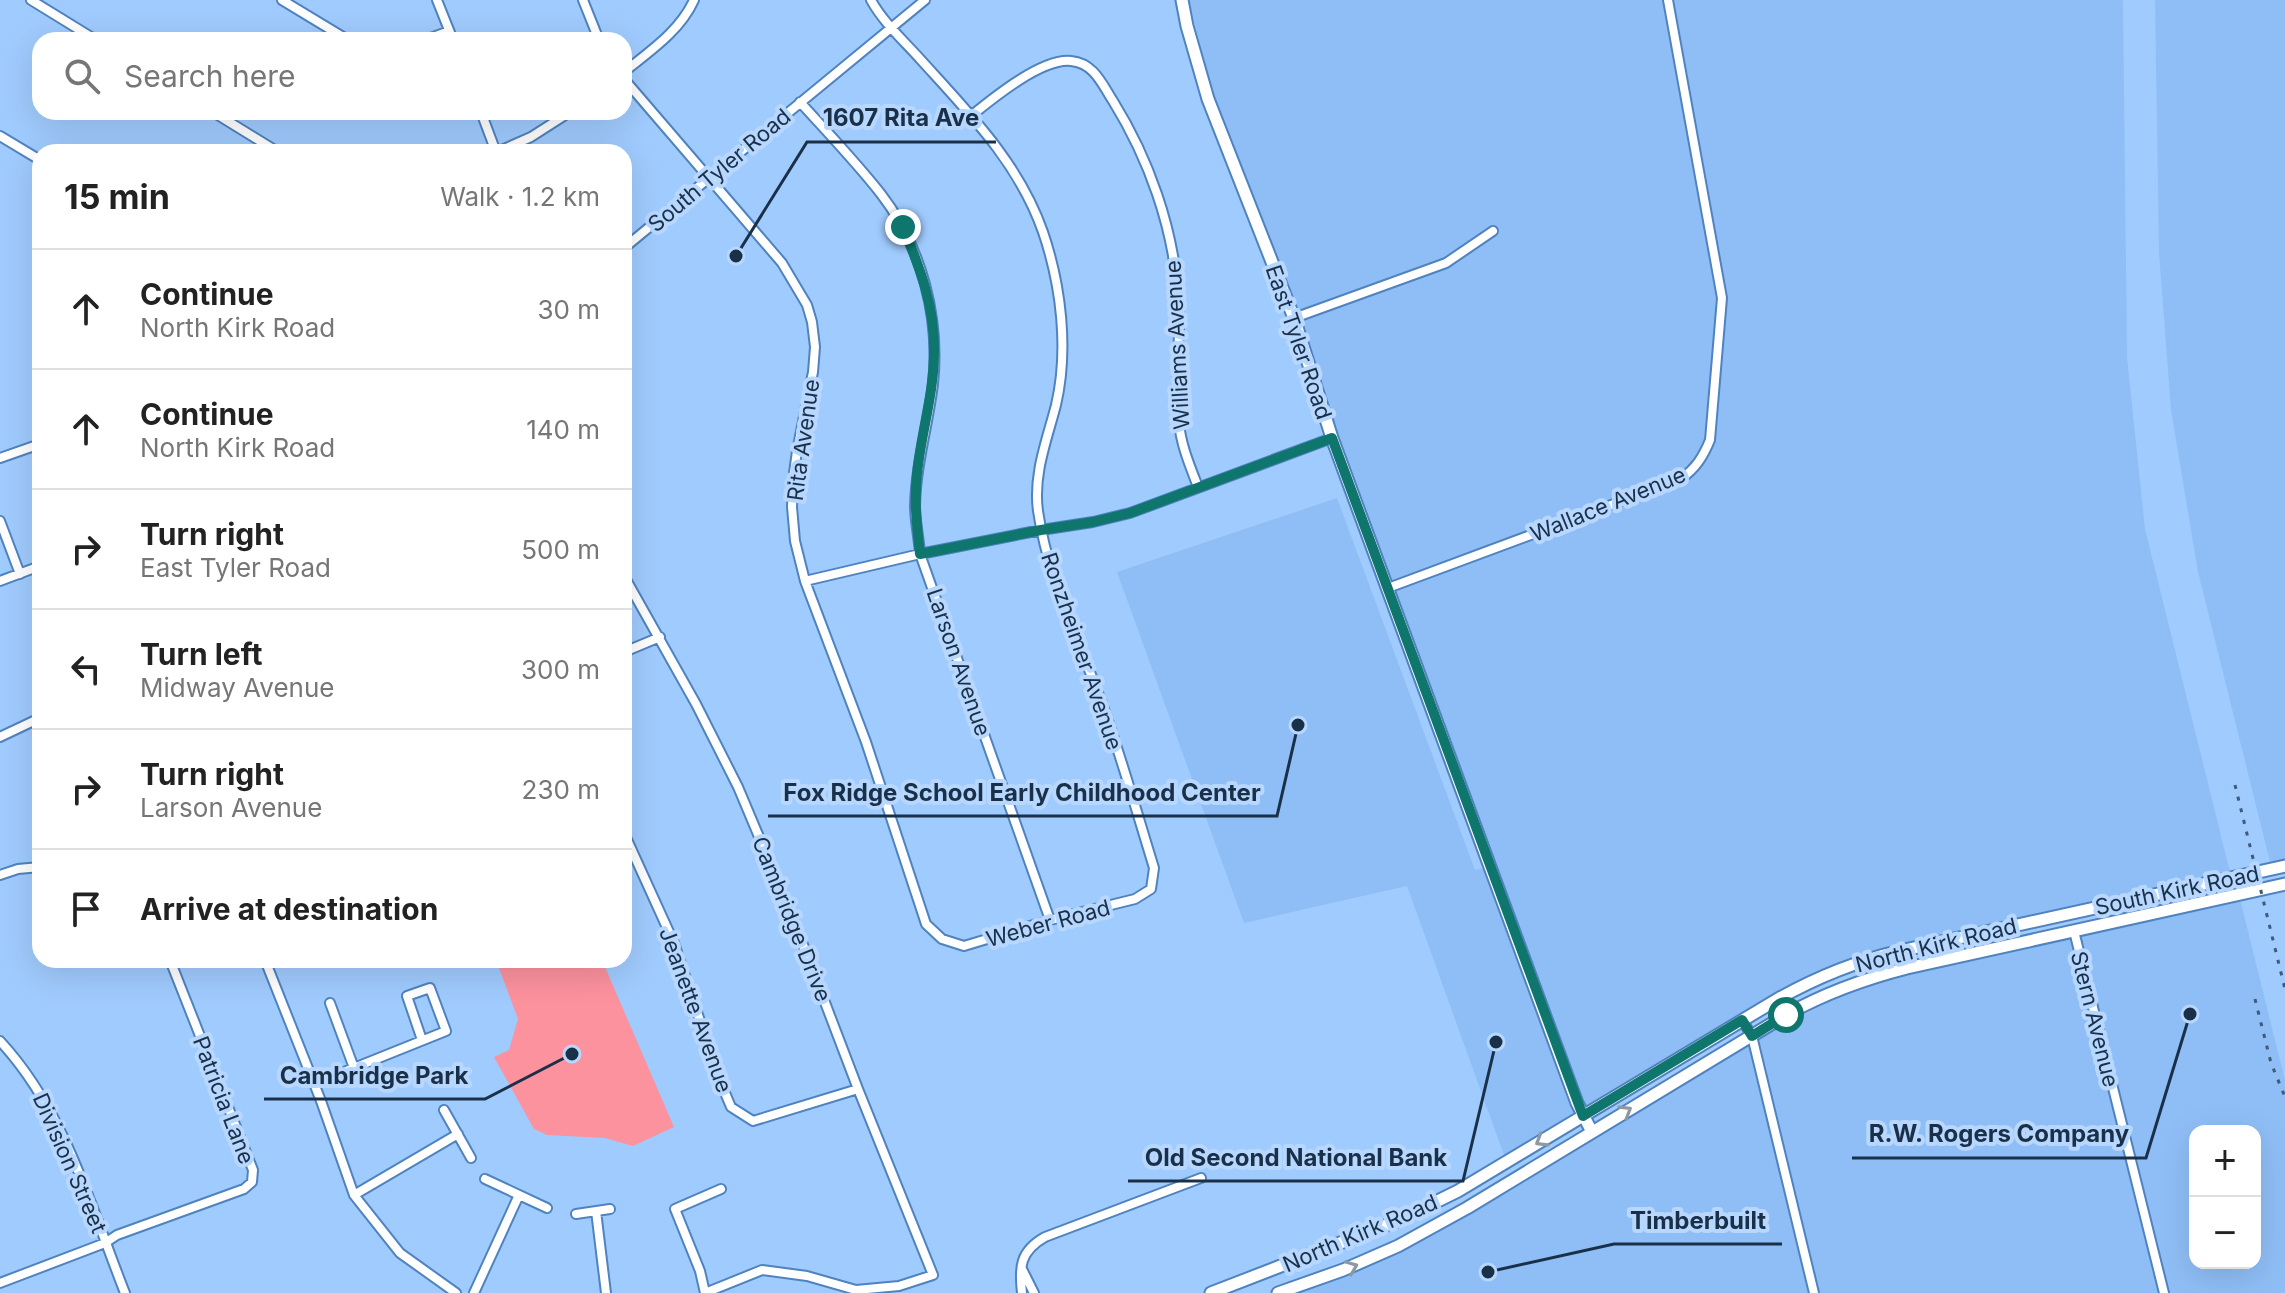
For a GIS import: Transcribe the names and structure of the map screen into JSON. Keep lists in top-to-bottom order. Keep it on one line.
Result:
{"streets":{"main road":["East Tyler Road","South Kirk Road","North Kirk Road"],"street":["South Tyler Road","Williams Avenue","Rita Avenue","Wallace Avenue","Ronzheimer Avenue","Larson Avenue","Cambridge Drive","Weber Road","Jeanette Avenue","Stern Avenue","Patricia Lane","Division Street"]},"crossings":[["South Tyler Road","Rita Avenue"],["South Tyler Road","Ronzheimer Avenue"],["South Tyler Road","Larson Avenue"],["East Tyler Road","Wallace Avenue"],["East Tyler Road","North Kirk Road"],["Williams Avenue","Ronzheimer Avenue"],["Rita Avenue","Weber Road"],["Ronzheimer Avenue","Weber Road"],["Larson Avenue","Weber Road"],["South Kirk Road","North Kirk Road"],["South Kirk Road","Stern Avenue"],["Cambridge Drive","Jeanette Avenue"],["North Kirk Road","Stern Avenue"],["Patricia Lane","Division Street"]],"places":["1607 Rita Ave","Fox Ridge School Early Childhood Center","R.W. Rogers Company","Old Second National Bank","Cambridge Park","Timberbuilt"],"page":{"search":"Search here","heading":["15 min","Walk · 1.2 km"],"list":[["Continue","North Kirk Road","30 m"],["Continue","North Kirk Road","140 m"],["Turn right","East Tyler Road","500 m"],["Turn left","Midway Avenue","300 m"],["Turn right","Larson Avenue","230 m"],"Arrive at destination"],"map_buttons":["+","−"]}}
